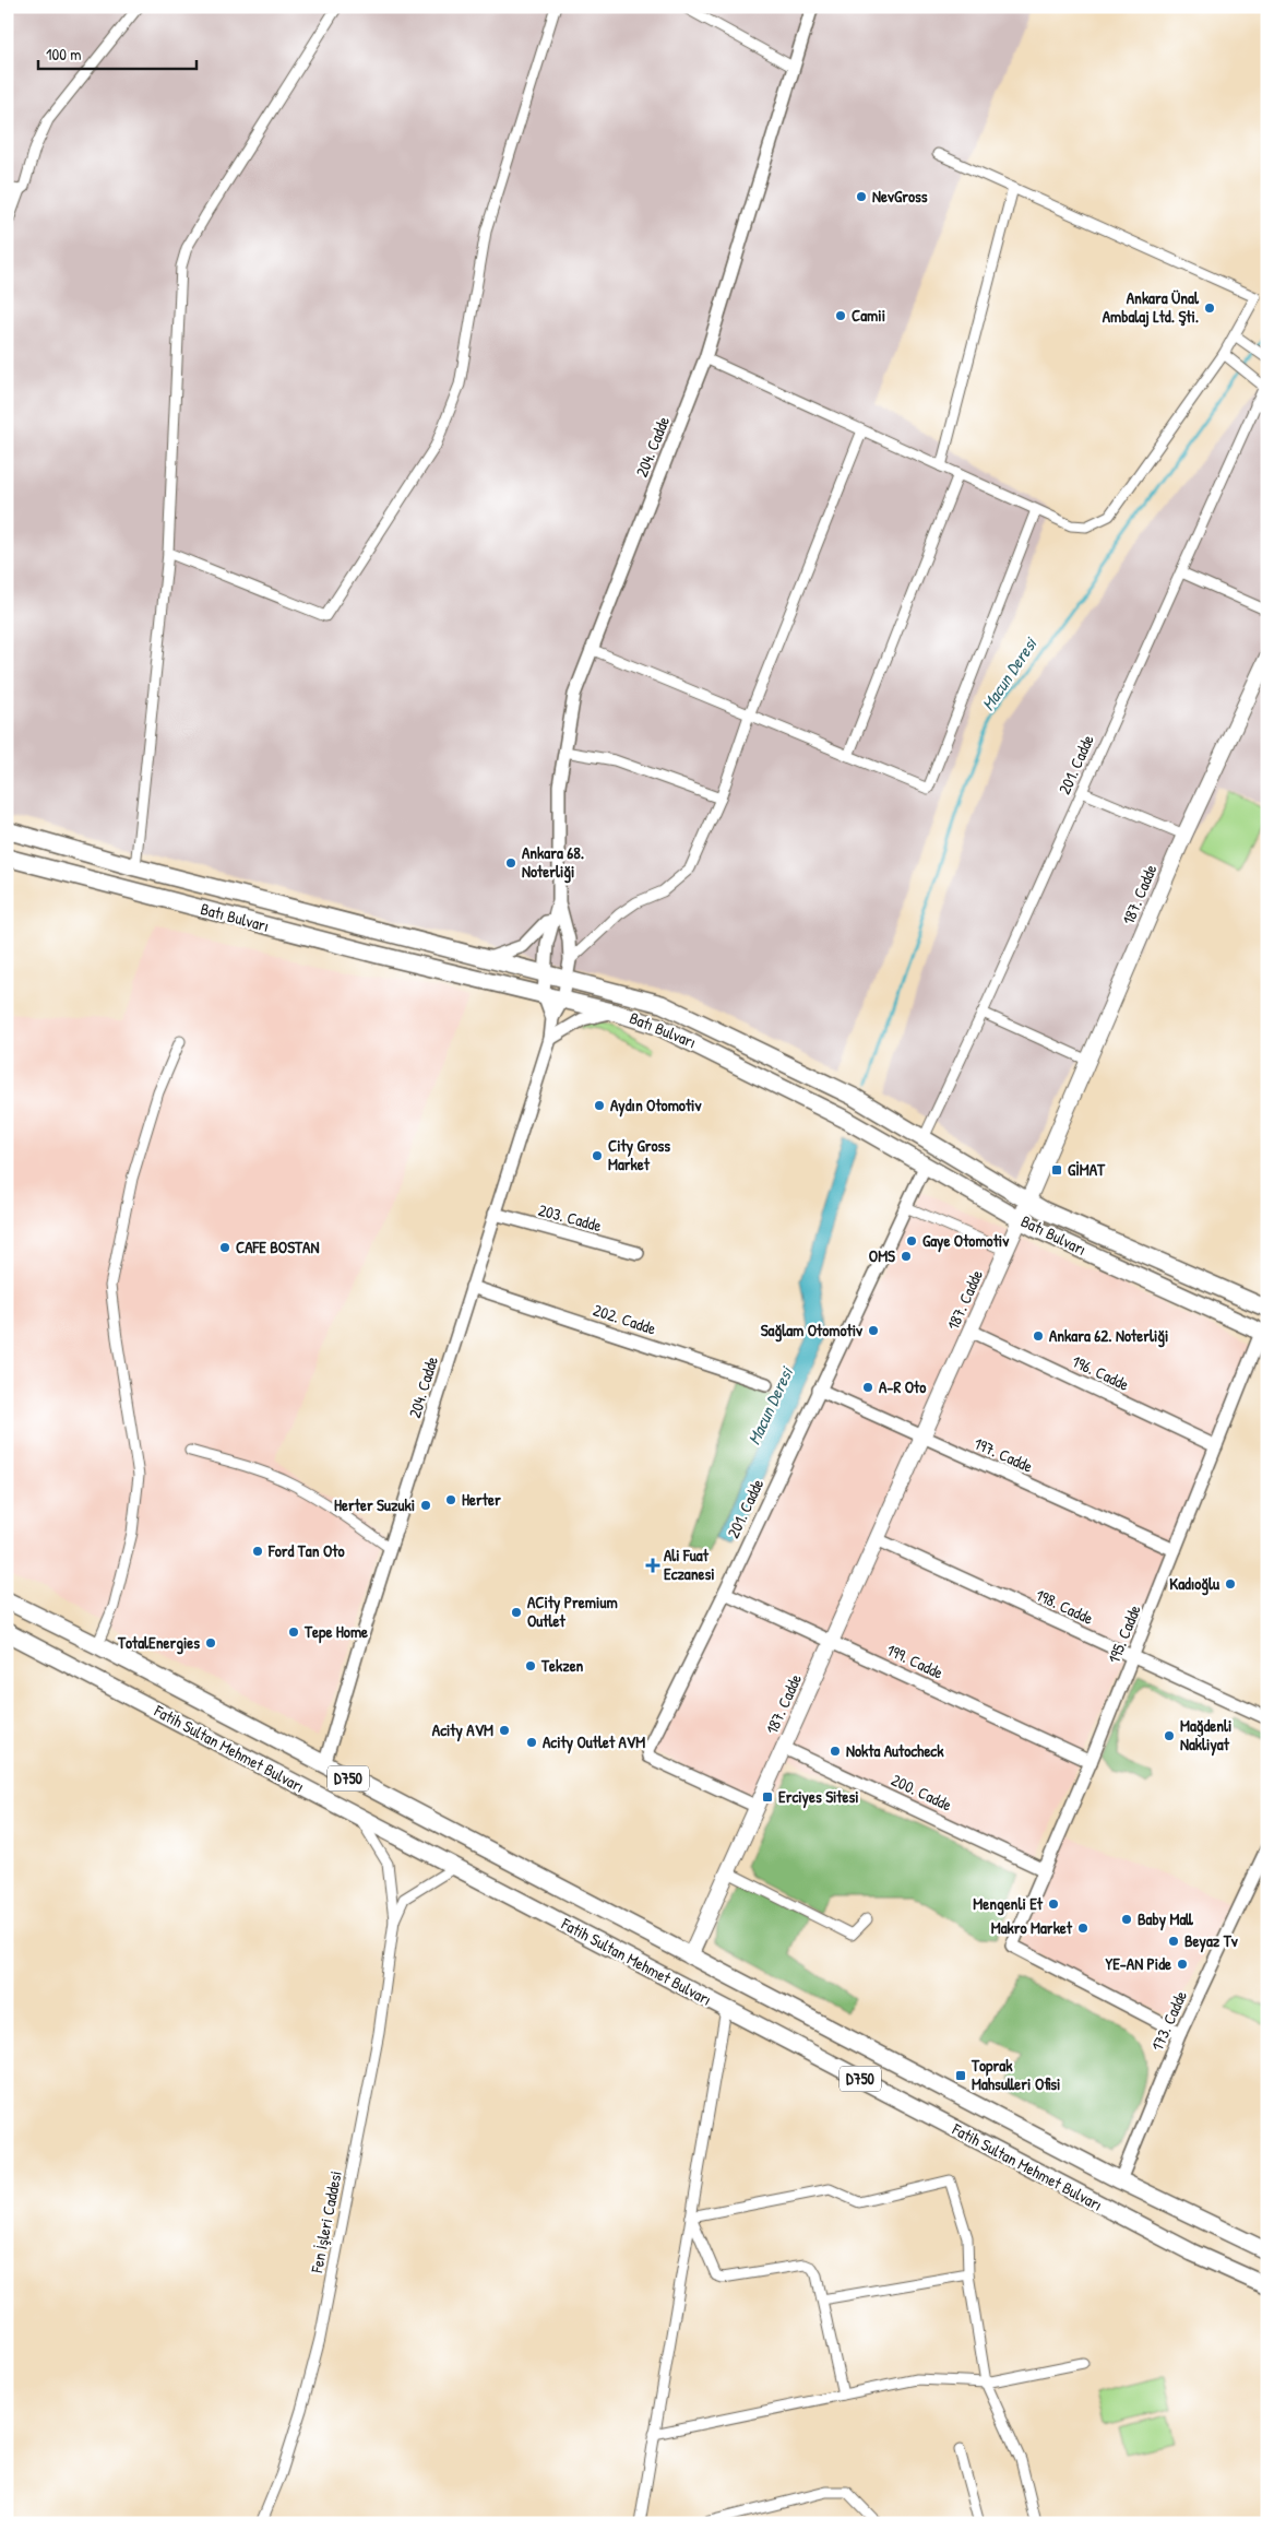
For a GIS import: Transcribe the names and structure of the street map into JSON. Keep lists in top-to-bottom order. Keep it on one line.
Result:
{"streets":{"main road":["187. Cadde","Batı Bulvarı","Fatih Sultan Mehmet Bulvarı","D750"],"street":["204. Cadde","201. Cadde","203. Cadde","202. Cadde","196. Cadde","197. Cadde","198. Cadde","195. Cadde","199. Cadde","200. Cadde","173. Cadde","Fen İşleri Caddesi"]},"crossings":[["204. Cadde","Batı Bulvarı"],["204. Cadde","203. Cadde"],["204. Cadde","202. Cadde"],["204. Cadde","Fatih Sultan Mehmet Bulvarı"],["201. Cadde","187. Cadde"],["201. Cadde","Batı Bulvarı"],["201. Cadde","197. Cadde"],["201. Cadde","199. Cadde"],["187. Cadde","Batı Bulvarı"],["187. Cadde","196. Cadde"],["187. Cadde","197. Cadde"],["187. Cadde","198. Cadde"],["187. Cadde","199. Cadde"],["187. Cadde","Fatih Sultan Mehmet Bulvarı"],["187. Cadde","200. Cadde"],["Batı Bulvarı","195. Cadde"],["196. Cadde","195. Cadde"],["197. Cadde","195. Cadde"],["198. Cadde","195. Cadde"],["195. Cadde","199. Cadde"],["195. Cadde","200. Cadde"],["195. Cadde","173. Cadde"],["Fatih Sultan Mehmet Bulvarı","173. Cadde"]],"water":["Macun Deresi"],"places":{"other":["NevGross","Ankara Ünal Ambalaj Ltd. Şti.","Camii","Ankara 68. Noterliği","Aydın Otomotiv","City Gross Market","Gaye Otomotiv","CAFE BOSTAN","OMS","Sağlam Otomotiv","Ankara 62. Noterliği","A-R Oto","Herter","Herter Suzuki","Ford Tan Oto","Kadıoğlu","ACity Premium Outlet","Tepe Home","TotalEnergies","Tekzen","Acity AVM","Mağdenli Nakliyat","Acity Outlet AVM","Nokta Autocheck","Mengenli Et","Baby Mall","Makro Market","Beyaz Tv","YE-AN Pide"],"transit":["GİMAT","Erciyes Sitesi","Toprak Mahsulleri Ofisi"],"health":["Ali Fuat Eczanesi"]},"scale_bar":"100 m"}
